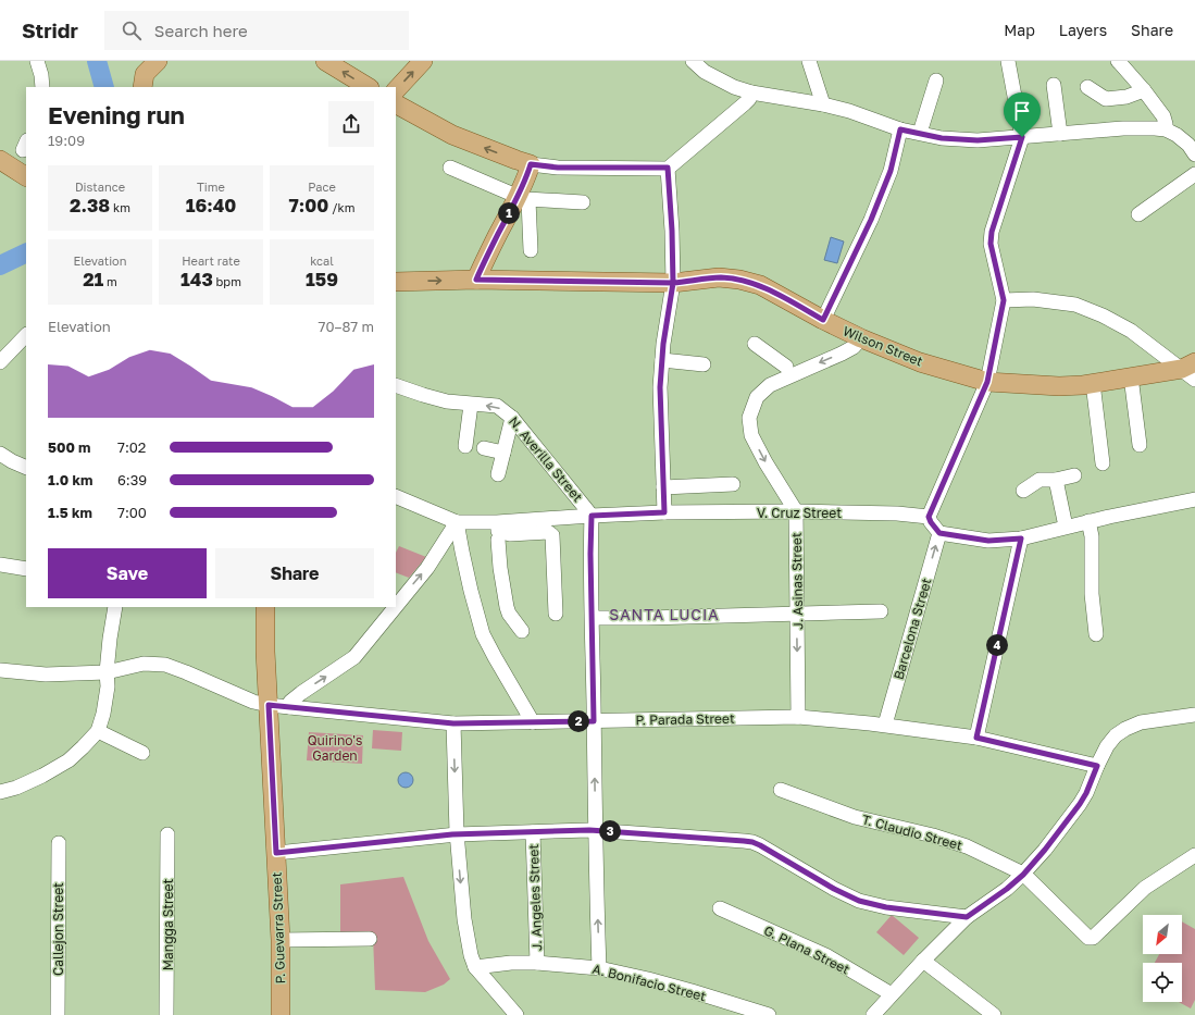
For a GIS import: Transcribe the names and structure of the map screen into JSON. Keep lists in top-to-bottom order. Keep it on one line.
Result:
{"streets":{"main road":["Wilson Street","P. Guevarra Street"],"street":["N. Averilla Street","V. Cruz Street","J. Asinas Street","Barcelona Street","P. Parada Street","T. Claudio Street","J. Angeles Street","Mangga Street","Callejon Street","G. Plana Street","A. Bonifacio Street"]},"crossings":[["N. Averilla Street","V. Cruz Street"],["V. Cruz Street","J. Asinas Street"],["J. Asinas Street","P. Parada Street"],["Barcelona Street","P. Parada Street"],["P. Parada Street","P. Guevarra Street"],["J. Angeles Street","A. Bonifacio Street"]],"one_way":["J. Asinas Street"],"districts":["SANTA LUCIA"],"parks":["Quirino's Garden"],"north":"bottom left","page":{"header":"Stridr","search":"Search here","nav":["Map","Layers","Share"],"heading":["Evening run","19:09"],"stats":[["Distance","2.38 km"],["Time","16:40"],["Pace","7:00 /km"],["Elevation","21 m"],["Heart rate","143 bpm"],["kcal","159"]],"pins":["1","4","2","3"],"chart":["Elevation","70–87 m"],"list":[{"name":"500 m","note":"7:02"},{"name":"1.0 km","note":"6:39"},{"name":"1.5 km","note":"7:00"}],"buttons":["Save","Share"]}}
